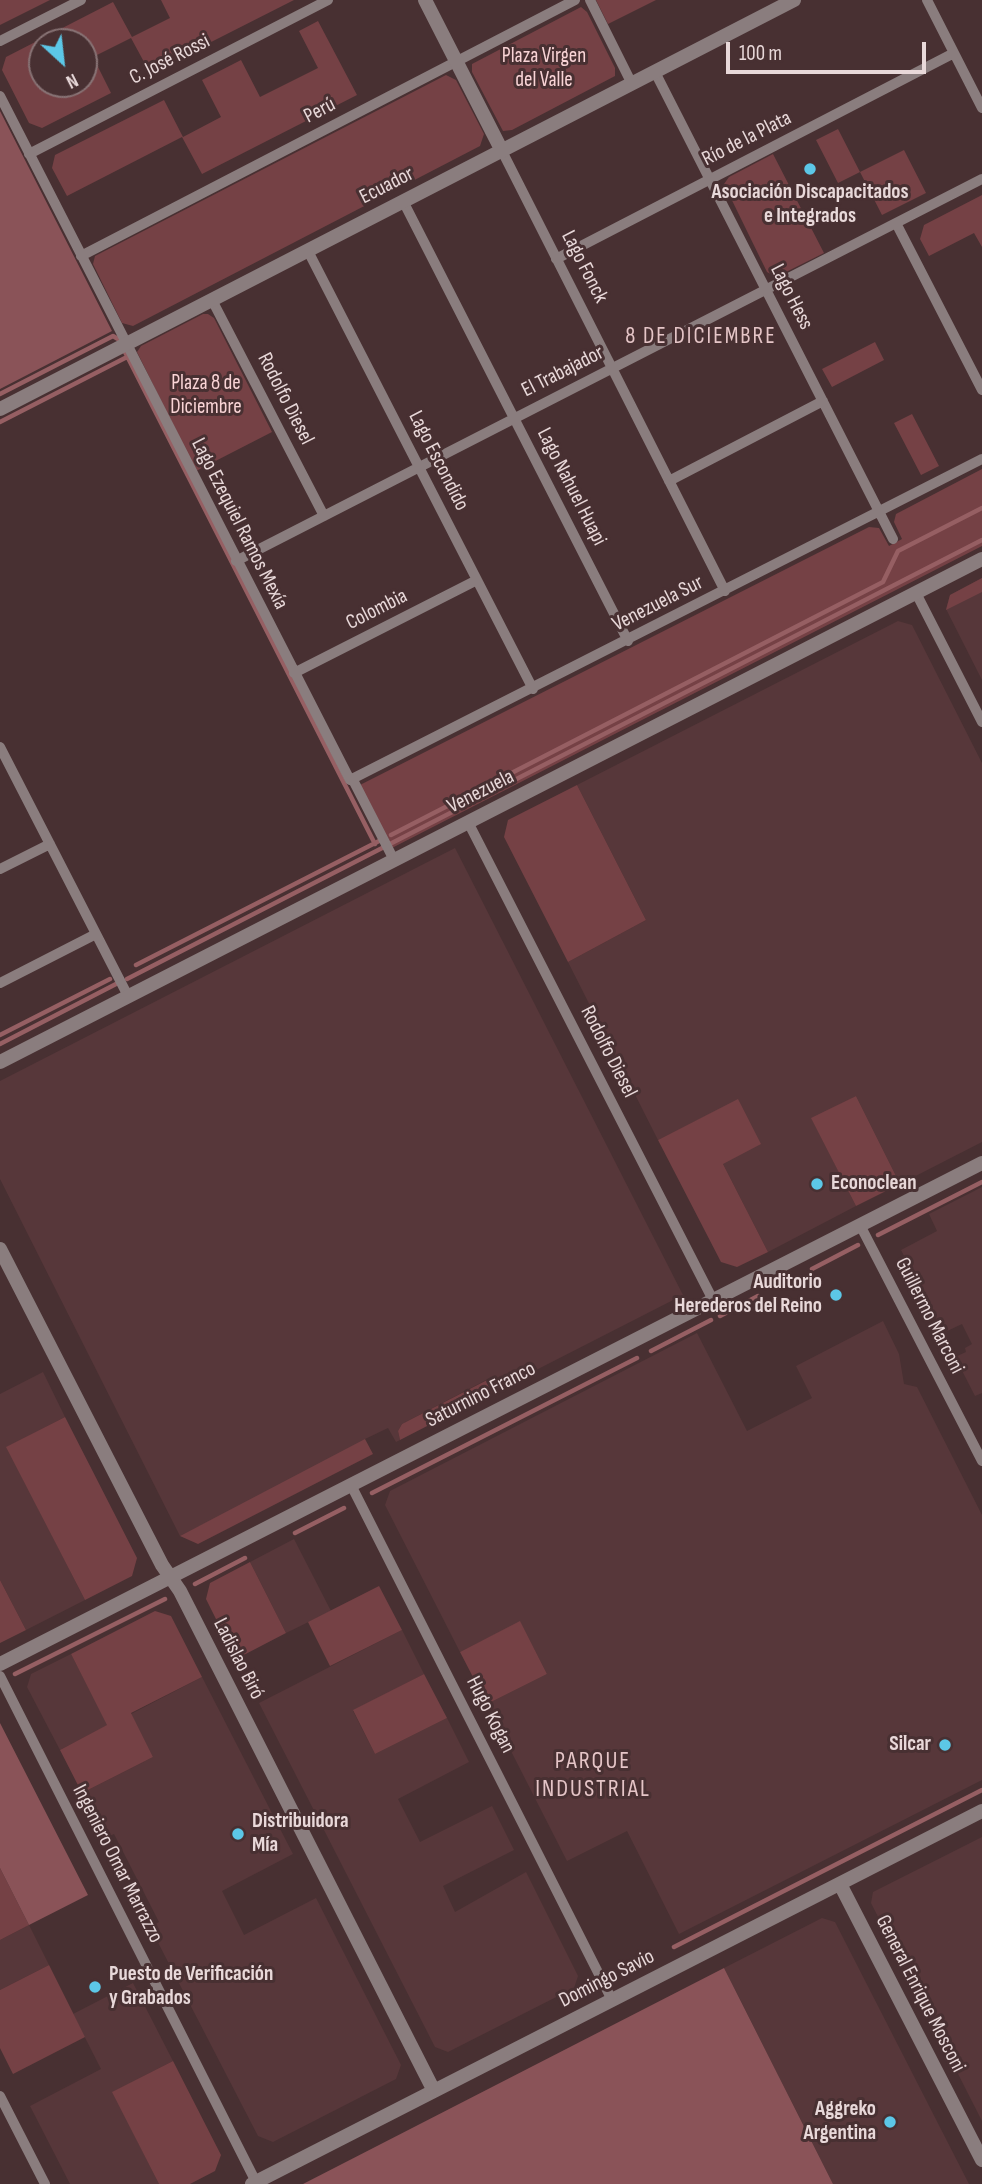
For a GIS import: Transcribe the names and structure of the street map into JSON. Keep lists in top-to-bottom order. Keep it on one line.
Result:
{"streets":{"street":["C. José Rossi","Perú","Río de la Plata","Ecuador","Lago Fonck","Lago Hess","El Trabajador","Rodolfo Diesel","Lago Escondido","Lago Nahuel Huapi","Lago Ezequiel Ramos Mexía","Venezuela Sur","Colombia","Venezuela","Guillermo Marconi","Saturnino Franco","Ladislao Biró","Hugo Kogan","Ingeniero Omar Marrazzo","Domingo Savio","General Enrique Mosconi"]},"crossings":[["C. José Rossi","Lago Ezequiel Ramos Mexía"],["Perú","Lago Fonck"],["Perú","Lago Ezequiel Ramos Mexía"],["Río de la Plata","Lago Fonck"],["Río de la Plata","Lago Hess"],["Ecuador","Lago Fonck"],["Ecuador","Lago Hess"],["Ecuador","Rodolfo Diesel"],["Ecuador","Lago Escondido"],["Ecuador","Lago Nahuel Huapi"],["Ecuador","Lago Ezequiel Ramos Mexía"],["Lago Fonck","El Trabajador"],["Lago Fonck","Venezuela Sur"],["Lago Hess","El Trabajador"],["Lago Hess","Venezuela Sur"],["El Trabajador","Rodolfo Diesel"],["El Trabajador","Lago Escondido"],["El Trabajador","Lago Nahuel Huapi"],["El Trabajador","Lago Ezequiel Ramos Mexía"],["Rodolfo Diesel","Venezuela"],["Rodolfo Diesel","Saturnino Franco"],["Lago Escondido","Venezuela Sur"],["Lago Escondido","Colombia"],["Lago Nahuel Huapi","Venezuela Sur"],["Lago Ezequiel Ramos Mexía","Venezuela Sur"],["Lago Ezequiel Ramos Mexía","Colombia"],["Lago Ezequiel Ramos Mexía","Venezuela"],["Guillermo Marconi","Saturnino Franco"],["Saturnino Franco","Ladislao Biró"],["Saturnino Franco","Hugo Kogan"],["Ladislao Biró","Domingo Savio"],["Hugo Kogan","Domingo Savio"],["Ingeniero Omar Marrazzo","Domingo Savio"],["Domingo Savio","General Enrique Mosconi"]],"districts":["8 DE DICIEMBRE","PARQUE INDUSTRIAL"],"parks":["Plaza Virgen del Valle","Plaza 8 de Diciembre"],"places":["Asociación Discapacitados e Integrados","Econoclean","Auditorio Herederos del Reino","Silcar","Distribuidora Mía","Puesto de Verificación y Grabados","Aggreko Argentina"],"scale_bar":"100 m","north":"bottom right"}
